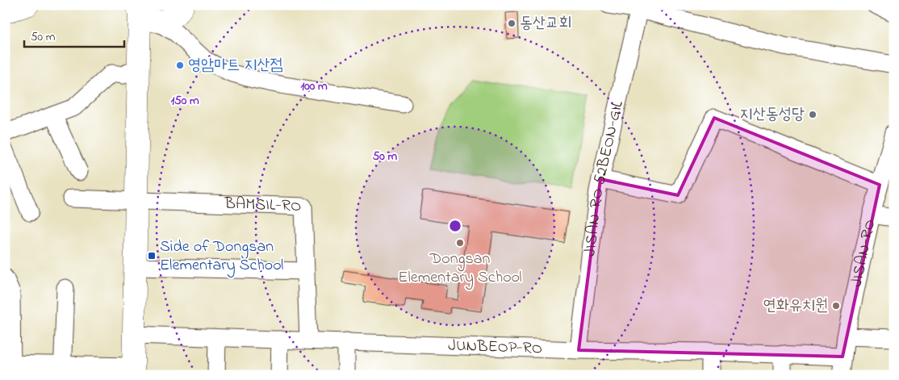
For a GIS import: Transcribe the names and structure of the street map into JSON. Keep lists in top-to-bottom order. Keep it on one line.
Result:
{"streets":{"street":["JISAN-RO 52BEON-GIL","BAMSIL-RO","JISAN-RO","JUNBEOP-RO"]},"crossings":[["JISAN-RO 52BEON-GIL","JUNBEOP-RO"],["BAMSIL-RO","JUNBEOP-RO"],["JISAN-RO","JUNBEOP-RO"]],"places":{"other":["동산교회","영암마트 지산점","지산동성당","Dongsan Elementary School","연화유치원"],"transit":["Side of Dongsan Elementary School"]},"scale_bar":"50 m","rings":["100 m","150 m","50 m"]}
